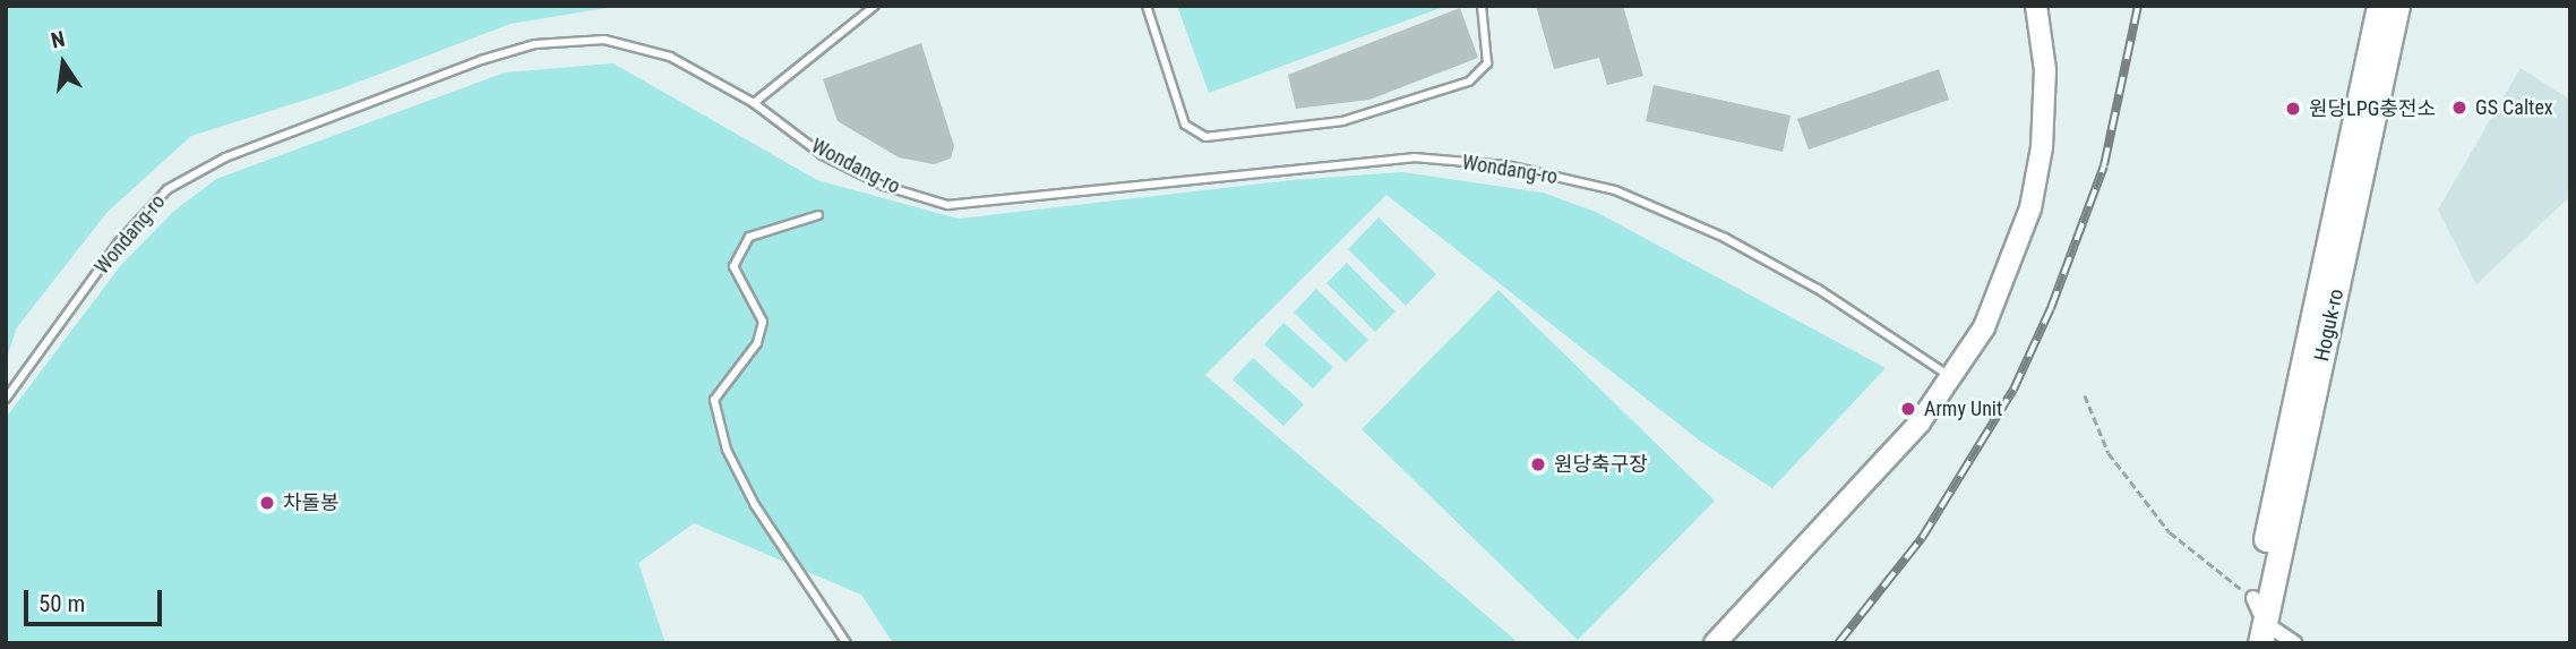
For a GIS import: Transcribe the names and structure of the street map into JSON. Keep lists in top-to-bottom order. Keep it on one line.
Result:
{"streets":{"main road":["Hoguk-ro"],"lane":["Wondang-ro"]},"places":["GS Caltex","원당LPG충전소","Army Unit","원당축구장","차돌봉"],"scale_bar":"50 m","north":"top"}
